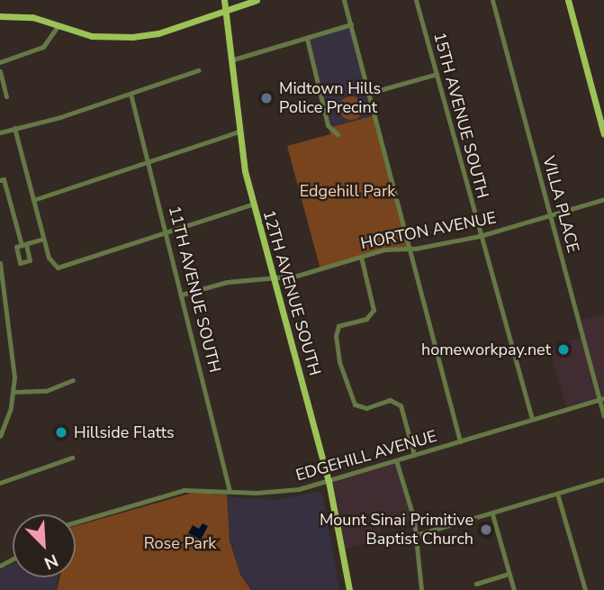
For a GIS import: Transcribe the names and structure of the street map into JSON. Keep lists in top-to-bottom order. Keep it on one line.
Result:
{"streets":{"main road":["12TH AVENUE SOUTH"],"street":["15TH AVENUE SOUTH","VILLA PLACE","HORTON AVENUE","11TH AVENUE SOUTH","EDGEHILL AVENUE"]},"crossings":[["15TH AVENUE SOUTH","HORTON AVENUE"],["15TH AVENUE SOUTH","EDGEHILL AVENUE"],["VILLA PLACE","HORTON AVENUE"],["VILLA PLACE","EDGEHILL AVENUE"],["HORTON AVENUE","11TH AVENUE SOUTH"],["HORTON AVENUE","12TH AVENUE SOUTH"],["11TH AVENUE SOUTH","EDGEHILL AVENUE"],["12TH AVENUE SOUTH","EDGEHILL AVENUE"]],"parks":["Edgehill Park","Rose Park"],"places":["Midtown Hills Police Precint","homeworkpay.net","Hillside Flatts","Mount Sinai Primitive Baptist Church"],"north":"bottom right"}
